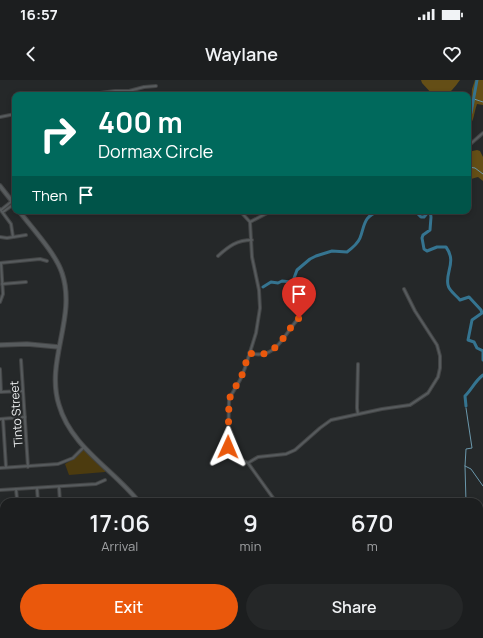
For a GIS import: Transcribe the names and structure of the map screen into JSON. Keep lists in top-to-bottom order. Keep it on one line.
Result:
{"streets":{"street":["Tinto Street"]},"page":{"status":"16:57","header":"Waylane","turn":["400 m","Dormax Circle"],"then":"Then","eta":["17:06","Arrival","9","min","670","m"],"buttons":["Exit","Share"]}}
